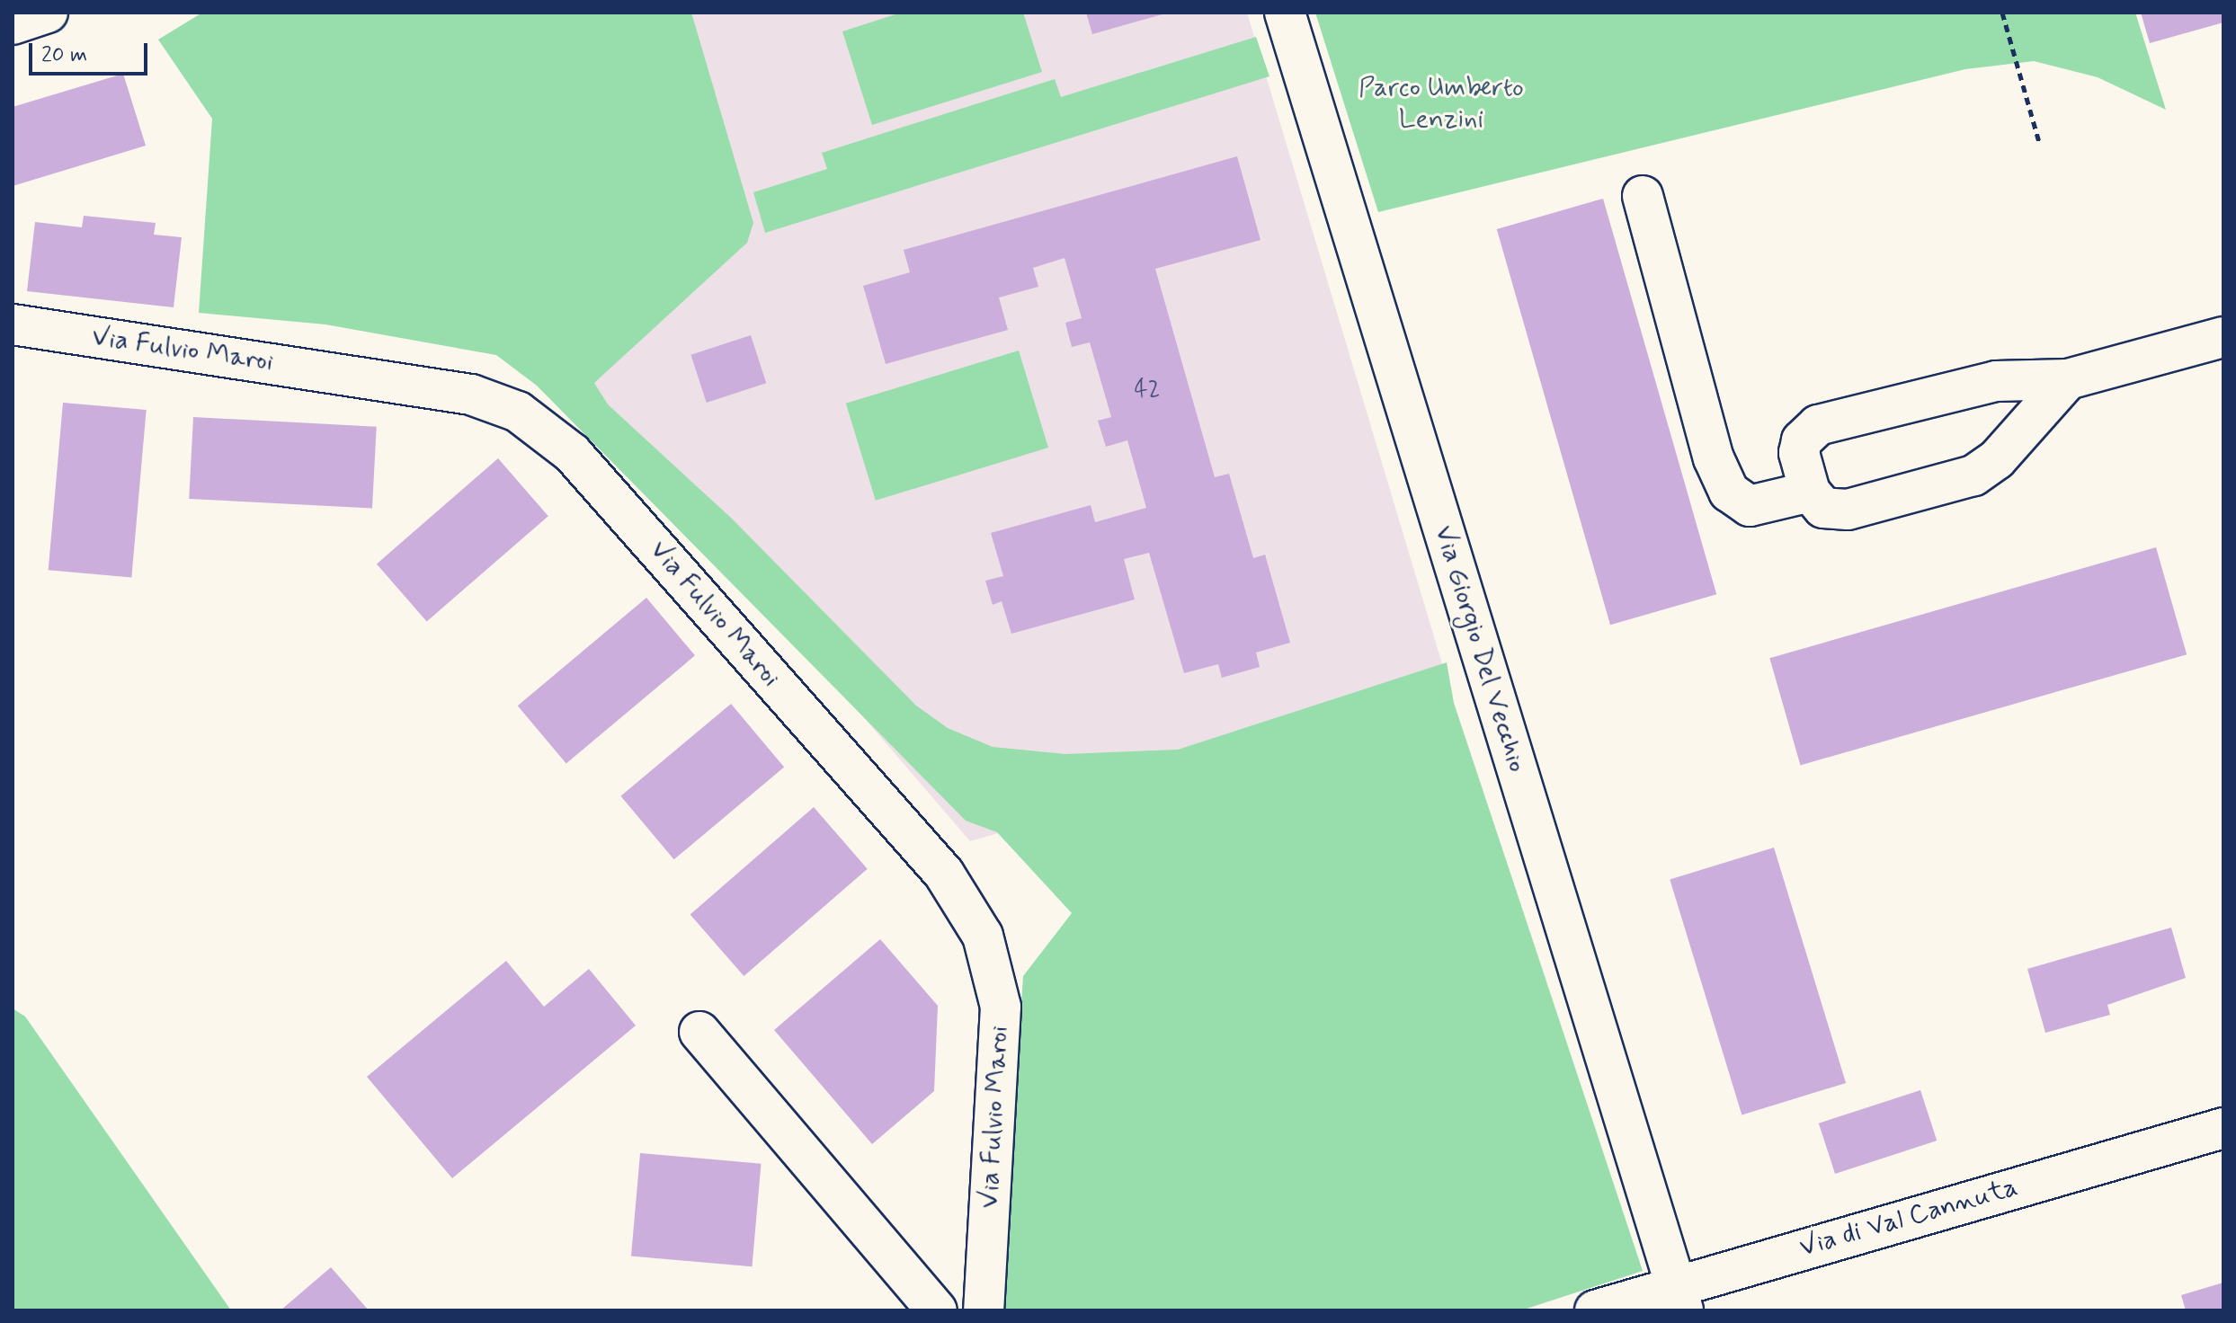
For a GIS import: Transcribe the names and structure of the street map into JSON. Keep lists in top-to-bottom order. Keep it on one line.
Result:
{"streets":{"street":["Via Fulvio Maroi","Via Giorgio Del Vecchio","Via di Val Cannuta"]},"crossings":[["Via Giorgio Del Vecchio","Via di Val Cannuta"]],"parks":["Parco Umberto Lenzini"],"house_numbers":["42"],"scale_bar":"20 m"}
